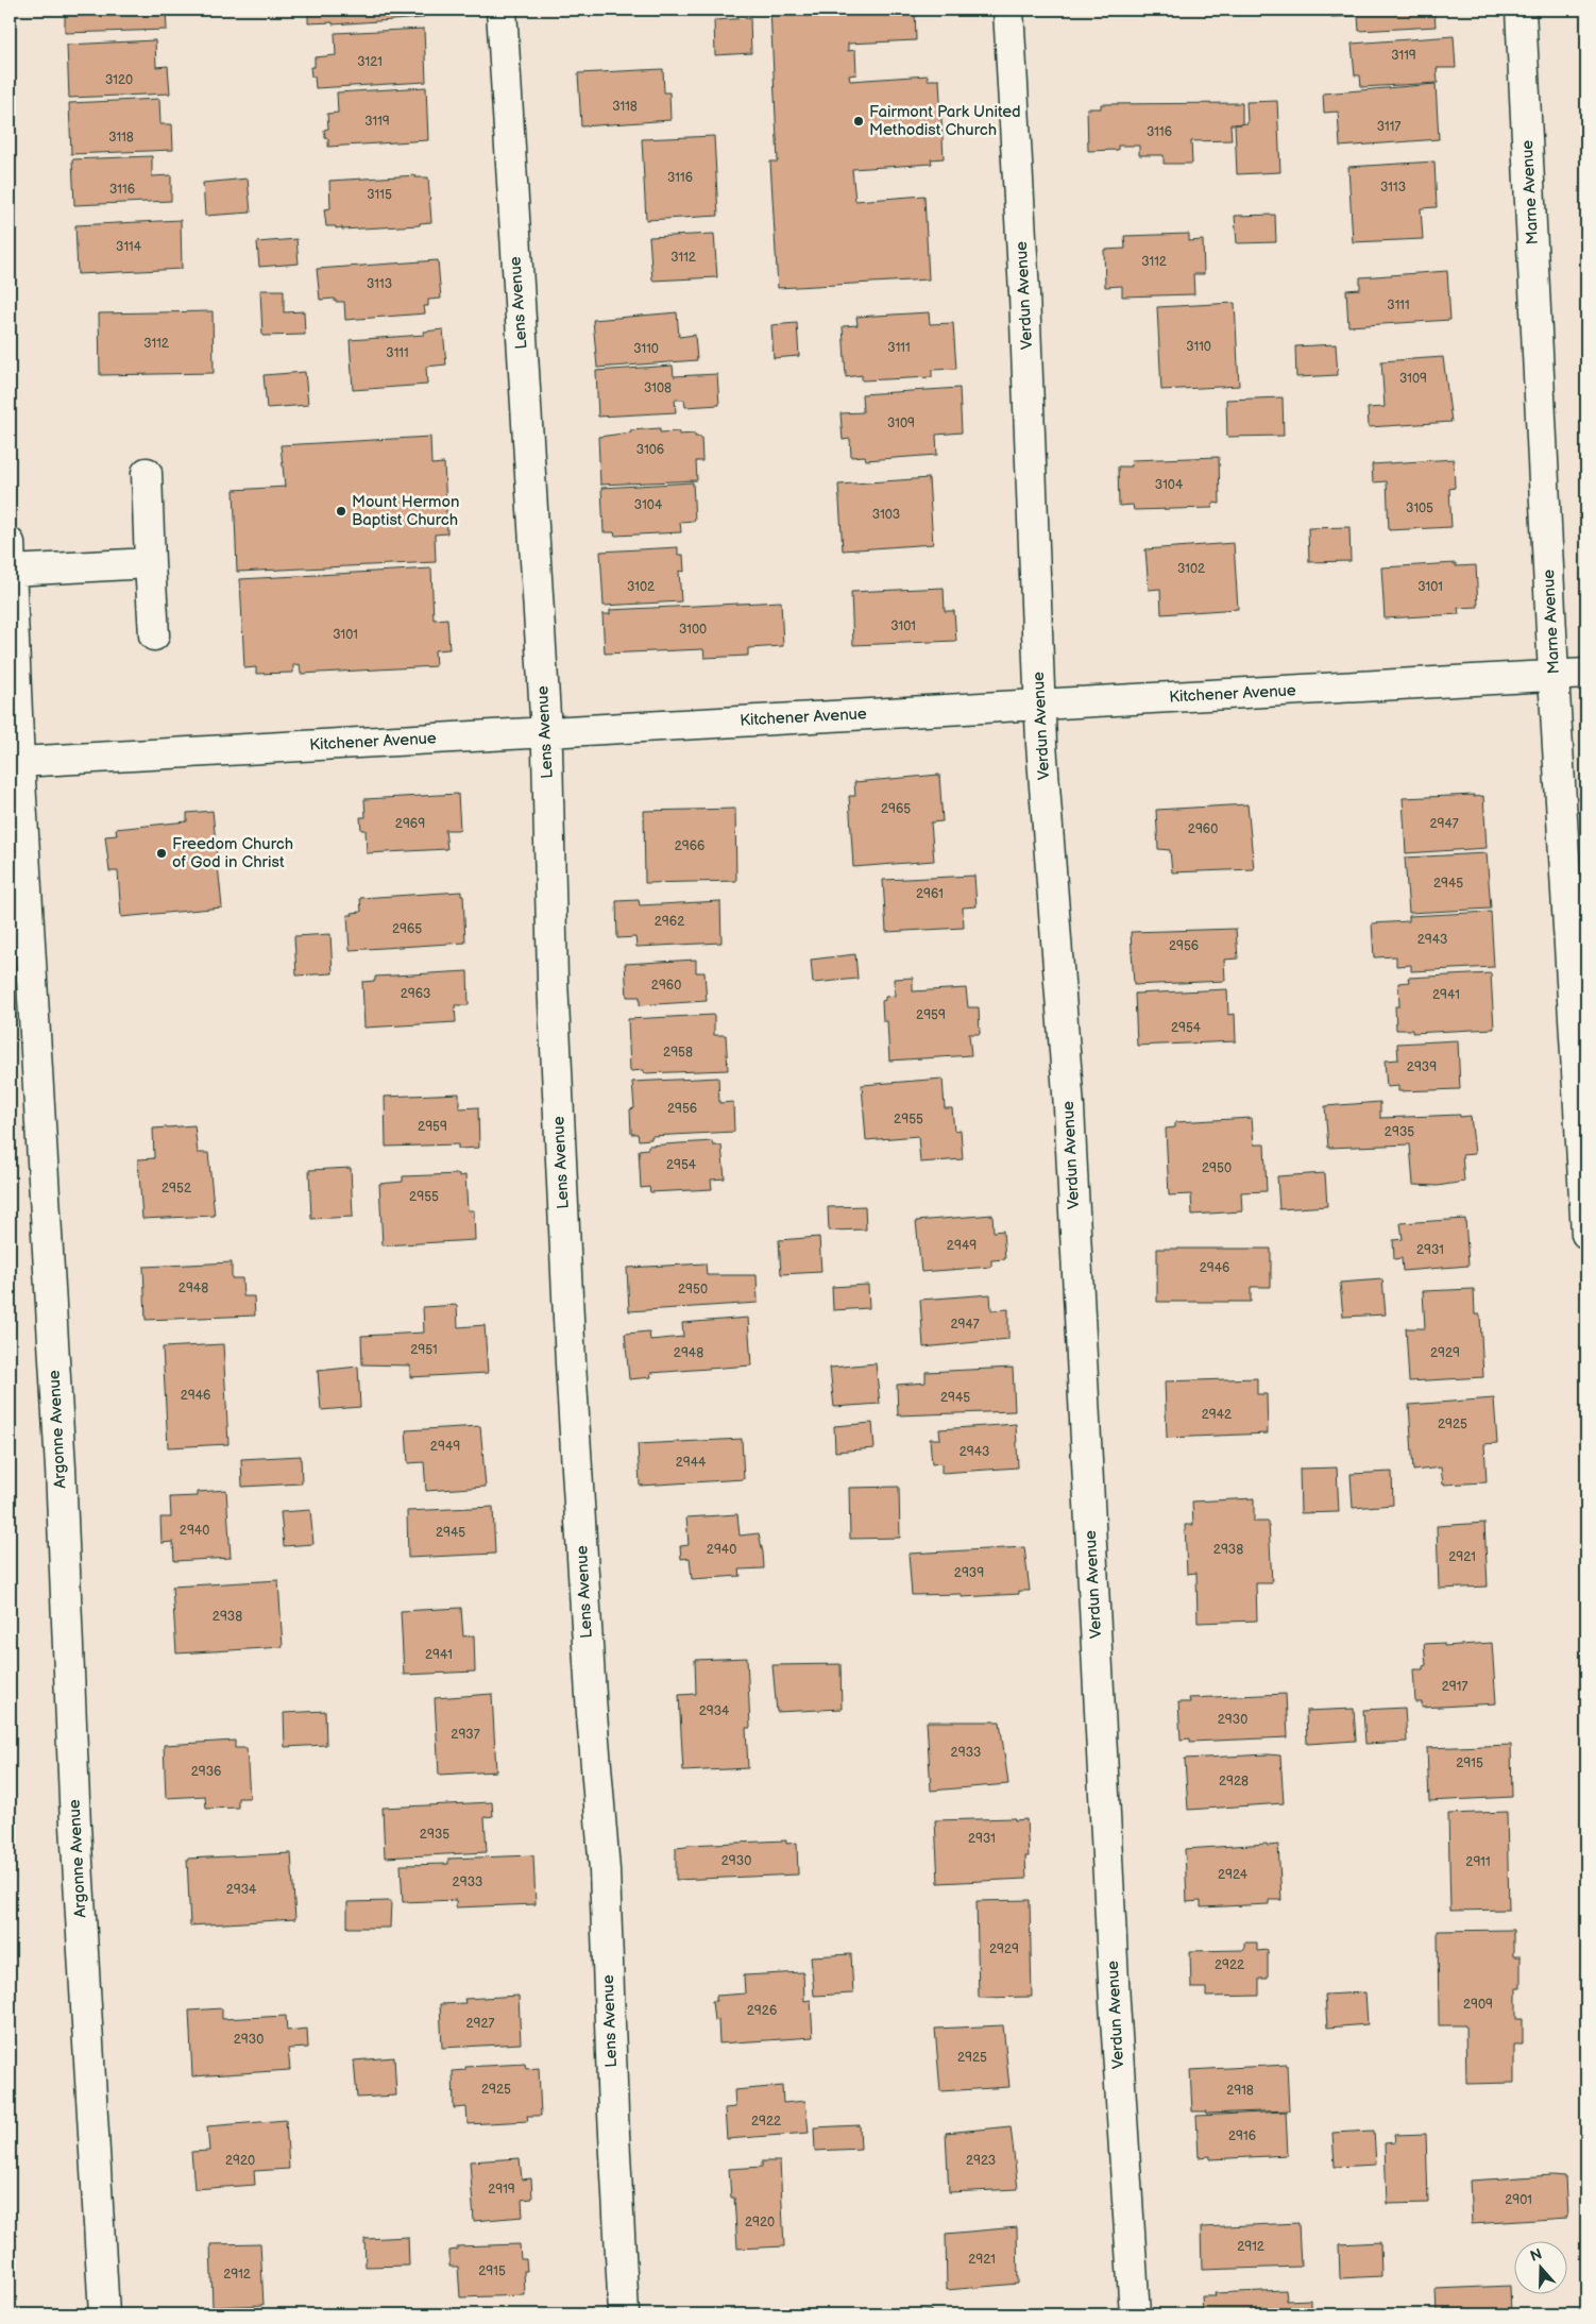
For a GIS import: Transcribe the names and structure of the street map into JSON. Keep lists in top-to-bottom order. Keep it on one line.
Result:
{"streets":{"street":["Marne Avenue","Verdun Avenue","Lens Avenue","Kitchener Avenue","Argonne Avenue"]},"crossings":[["Marne Avenue","Kitchener Avenue"],["Verdun Avenue","Kitchener Avenue"],["Lens Avenue","Kitchener Avenue"],["Kitchener Avenue","Argonne Avenue"]],"places":["Fairmont Park United Methodist Church","Mount Hermon Baptist Church","Freedom Church of God in Christ"],"house_numbers":["3119","3121","3120","3118","3119","3117","3116","3118","3116","3113","3116","3115","3114","3112","3112","3113","3111","3112","3110","3111","3110","3111","3109","3108","3109","3106","3104","3104","3105","3103","3102","3102","3101","3101","3100","3101","2965","2969","2947","2960","2966","2945","2961","2962","2965","2943","2956","2960","2963","2941","2959","2954","2958","2939","2956","2955","2959","2935","2954","2950","2952","2955","2949","2931","2946","2948","2950","2947","2951","2948","2929","2946","2945","2942","2925","2949","2943","2944","2940","2945","2940","2938","2921","2939","2938","2941","2917","2934","2930","2937","2933","2915","2936","2928","2935","2931","2930","2911","2924","2933","2934","2929","2922","2909","2926","2927","2930","2925","2925","2918","2922","2916","2920","2923","2919","2901","2920","2912","2921","2915","2912"],"north":"top"}
